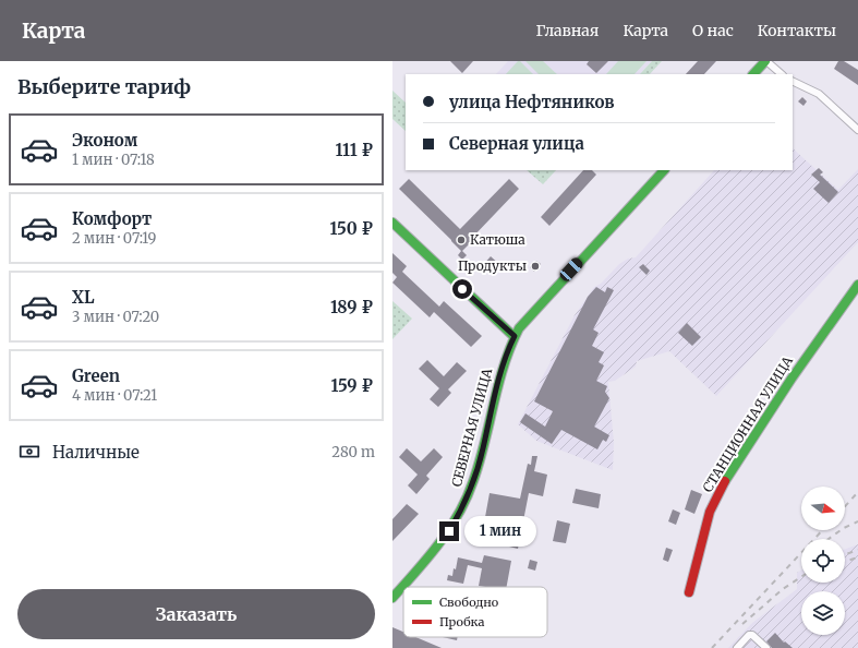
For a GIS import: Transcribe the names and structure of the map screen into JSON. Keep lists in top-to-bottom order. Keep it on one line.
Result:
{"streets":{"main road":["СТАНЦИОННАЯ УЛИЦА","СЕВЕРНАЯ УЛИЦА"]},"places":["Катюша","Продукты"],"legend":["Свободно","Пробка"],"north":"right","page":{"header":"Карта","nav":["Главная","Карта","О нас","Контакты"],"heading":"Выберите тариф","banner":["улица Нефтяников","Северная улица"],"list":[{"name":"Эконом","note":"1 мин · 07:18","value":"111 ₽"},{"name":"Комфорт","note":"2 мин · 07:19","value":"150 ₽"},{"name":"XL","note":"3 мин · 07:20","value":"189 ₽"},{"name":"Green","note":"4 мин · 07:21","value":"159 ₽"}],"pay":["Наличные","280 m"],"bubble":"1 мин","buttons":"Заказать"}}
